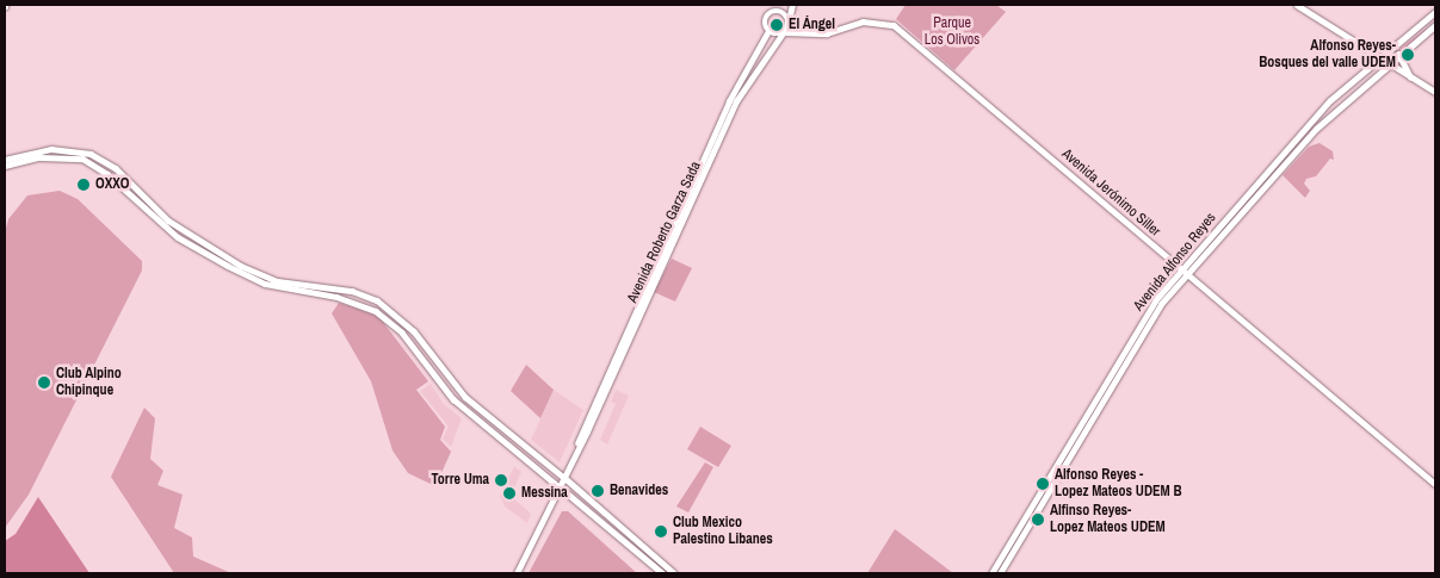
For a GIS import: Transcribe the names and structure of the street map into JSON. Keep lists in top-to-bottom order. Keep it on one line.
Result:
{"streets":{"main road":["Avenida Alfonso Reyes"],"street":["Avenida Jerónimo Siller","Avenida Roberto Garza Sada"]},"crossings":[["Avenida Jerónimo Siller","Avenida Roberto Garza Sada"],["Avenida Jerónimo Siller","Avenida Alfonso Reyes"]],"parks":["Parque Los Olivos"],"places":["El Ángel","Alfonso Reyes- Bosques del valle UDEM","OXXO","Club Alpino Chipinque","Torre Uma","Alfonso Reyes - Lopez Mateos UDEM B","Benavides","Messina","Alfinso Reyes- Lopez Mateos UDEM","Club Mexico Palestino Libanes"]}
